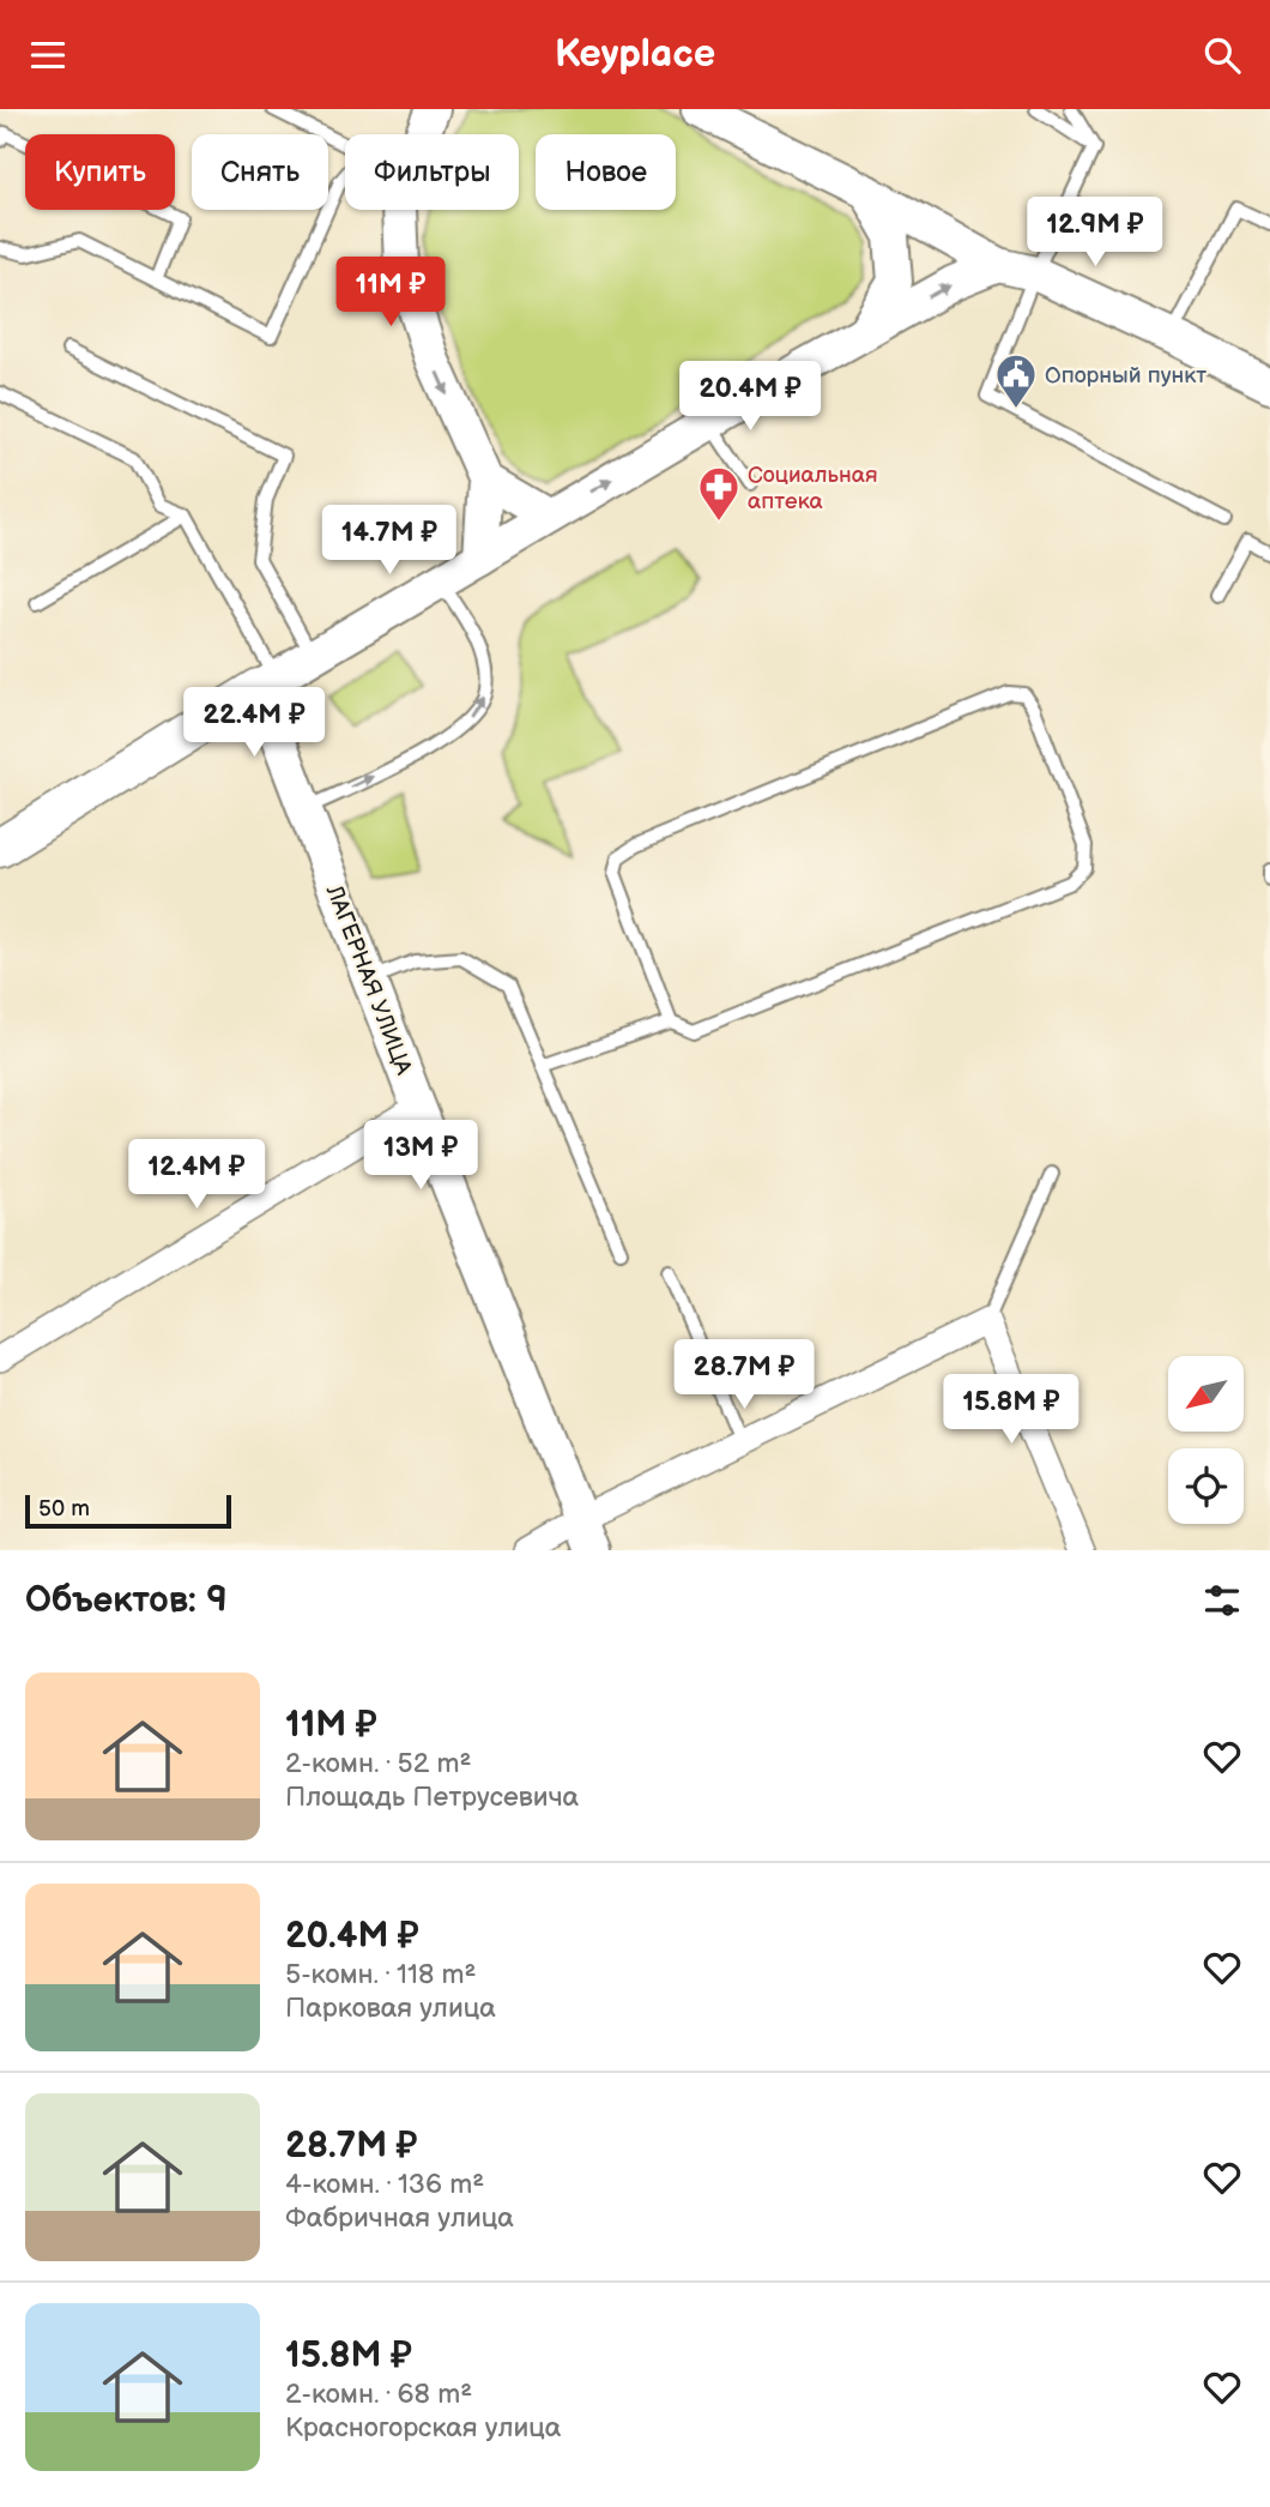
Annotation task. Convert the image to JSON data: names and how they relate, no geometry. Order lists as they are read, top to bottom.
{
  "streets": {
    "street": ["ЛАГЕРНАЯ УЛИЦА"]
  },
  "places": {
    "public building": ["Опорный пункт"],
    "pharmacy": ["Социальная аптека"]
  },
  "scale_bar": "50 m",
  "north": "bottom left",
  "page": {
    "header": "Keyplace",
    "chip": [
      "Купить",
      "Снять",
      "Фильтры",
      "Новое"
    ],
    "price": [
      "12.9M ₽",
      "11M ₽",
      "20.4M ₽",
      "14.7M ₽",
      "22.4M ₽",
      "13M ₽",
      "12.4M ₽",
      "28.7M ₽",
      "15.8M ₽"
    ],
    "scale": "50 m",
    "heading": "Объектов: 9",
    "list": [
      {
        "name": "11M ₽",
        "note": "2-комн. · 52 m² · Площадь Петрусевича"
      },
      {
        "name": "20.4M ₽",
        "note": "5-комн. · 118 m² · Парковая улица"
      },
      {
        "name": "28.7M ₽",
        "note": "4-комн. · 136 m² · Фабричная улица"
      },
      {
        "name": "15.8M ₽",
        "note": "2-комн. · 68 m² · Красногорская улица"
      }
    ]
  }
}
